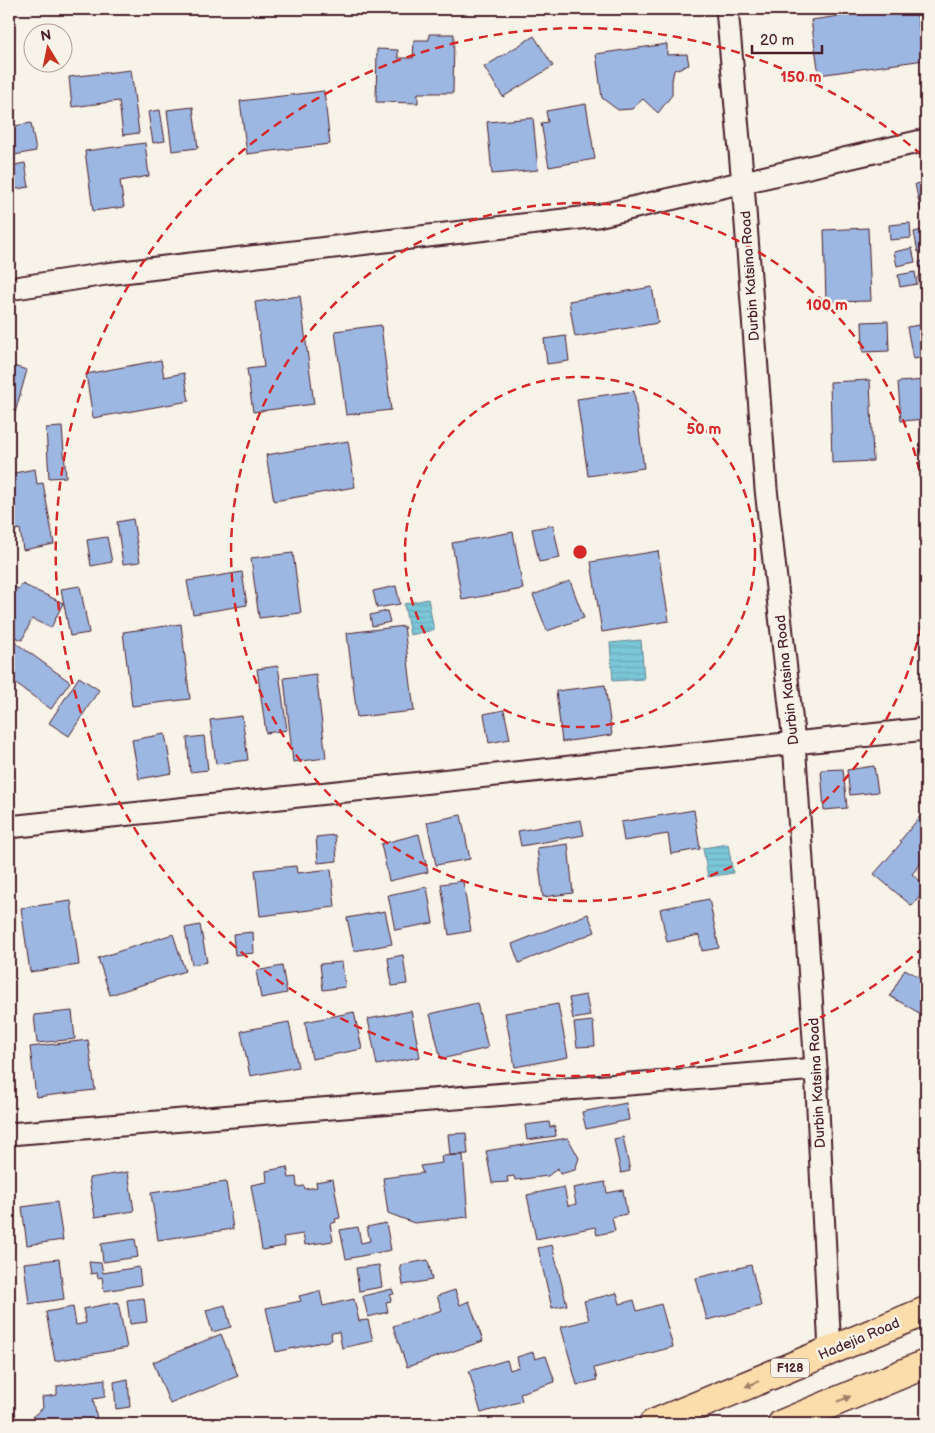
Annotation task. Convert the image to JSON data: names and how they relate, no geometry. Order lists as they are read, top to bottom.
{
  "streets": {
    "main road": ["Hadejia Road", "F128"],
    "street": ["Durbin Katsina Road"]
  },
  "crossings": [
    ["Durbin Katsina Road", "Hadejia Road"]
  ],
  "one_way": ["Hadejia Road"],
  "scale_bar": "20 m",
  "north": "top",
  "rings": ["150 m", "100 m", "50 m"]
}
